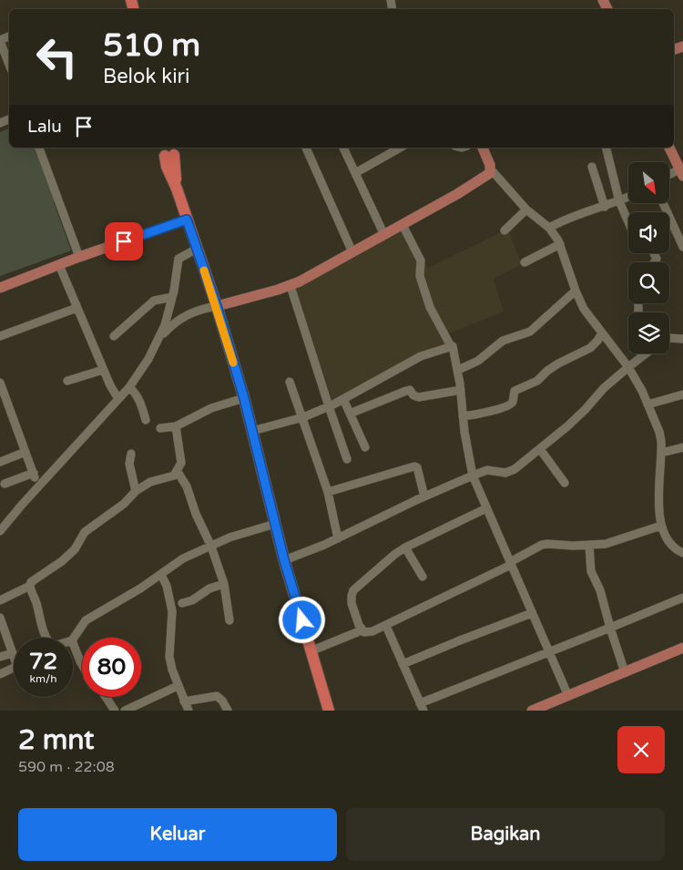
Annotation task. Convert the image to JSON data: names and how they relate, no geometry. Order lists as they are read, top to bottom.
{
  "north": "bottom right",
  "page": {
    "turn": ["510 m", "Belok kiri"],
    "then": "Lalu",
    "speed": "72 km/h",
    "limit": "80",
    "heading": ["2 mnt", "590 m · 22:08"],
    "buttons": ["Keluar", "Bagikan"]
  }
}
